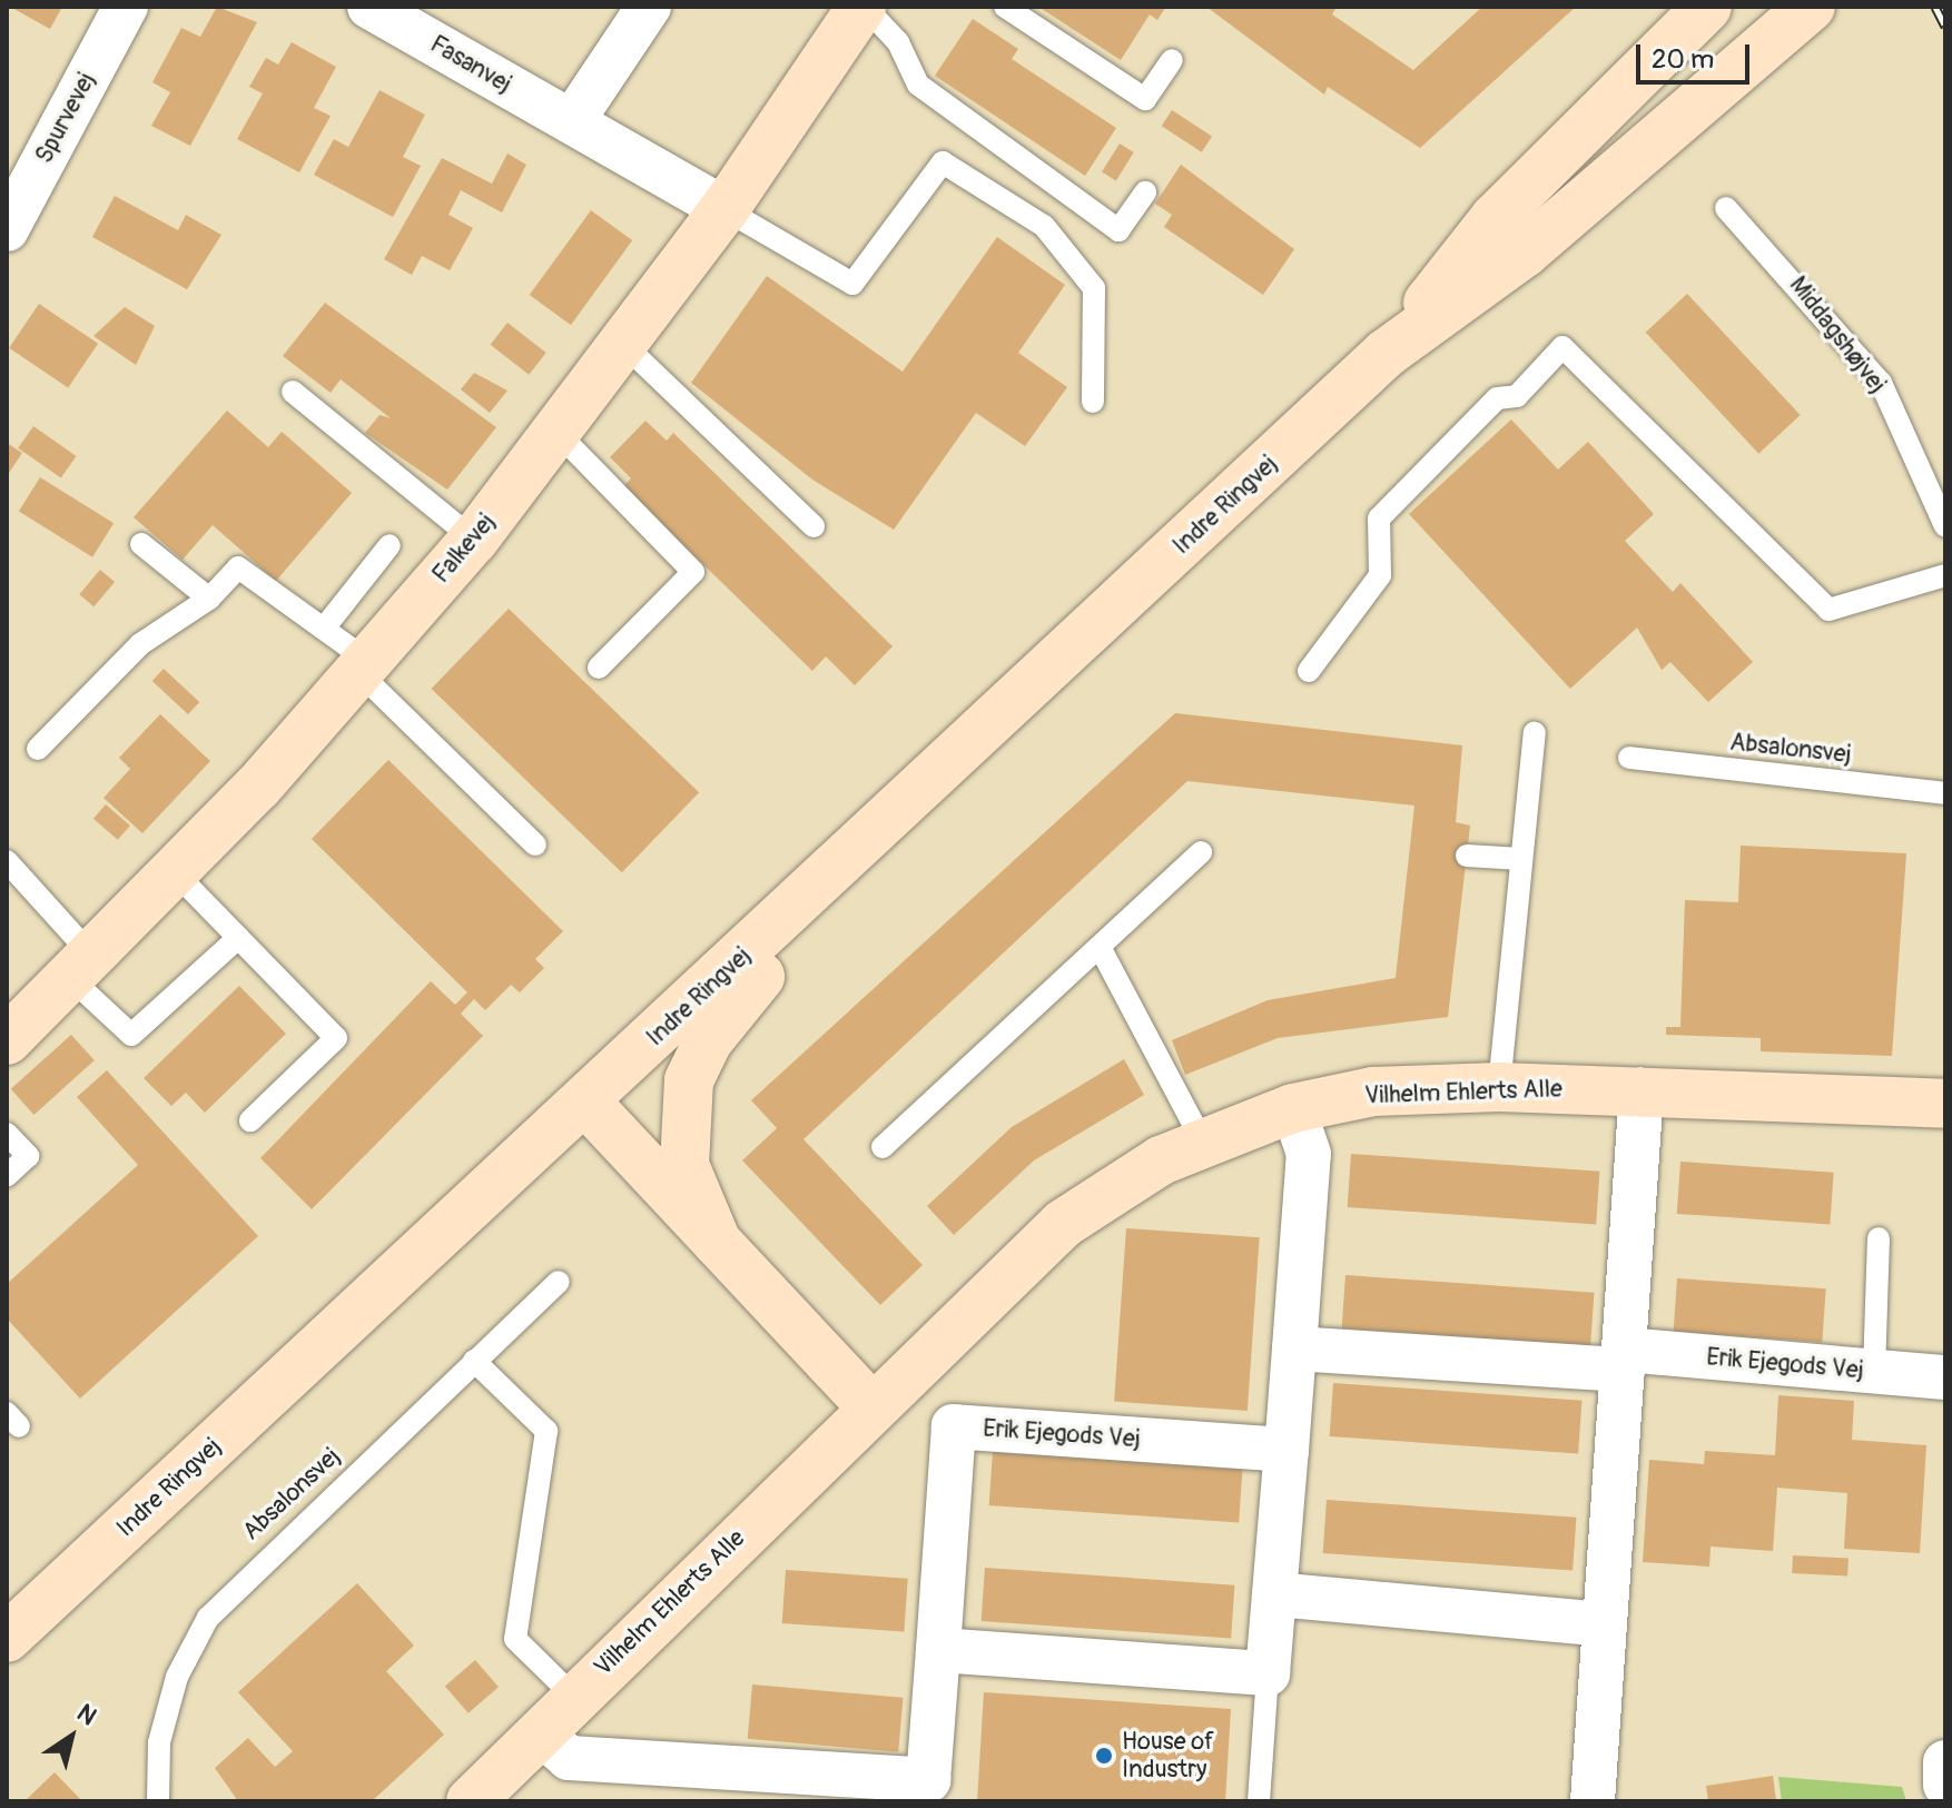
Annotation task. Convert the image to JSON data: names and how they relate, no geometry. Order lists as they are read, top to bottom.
{
  "streets": {
    "street": [
      "Fasanvej",
      "Spurvevej",
      "Indre Ringvej",
      "Falkevej",
      "Vilhelm Ehlerts Alle",
      "Erik Ejegods Vej"
    ],
    "lane": ["Middagshøjvej", "Absalonsvej"]
  },
  "crossings": [
    ["Fasanvej", "Falkevej"],
    ["Vilhelm Ehlerts Alle", "Erik Ejegods Vej"]
  ],
  "places": ["House of Industry"],
  "scale_bar": "20 m",
  "north": "top right"
}
